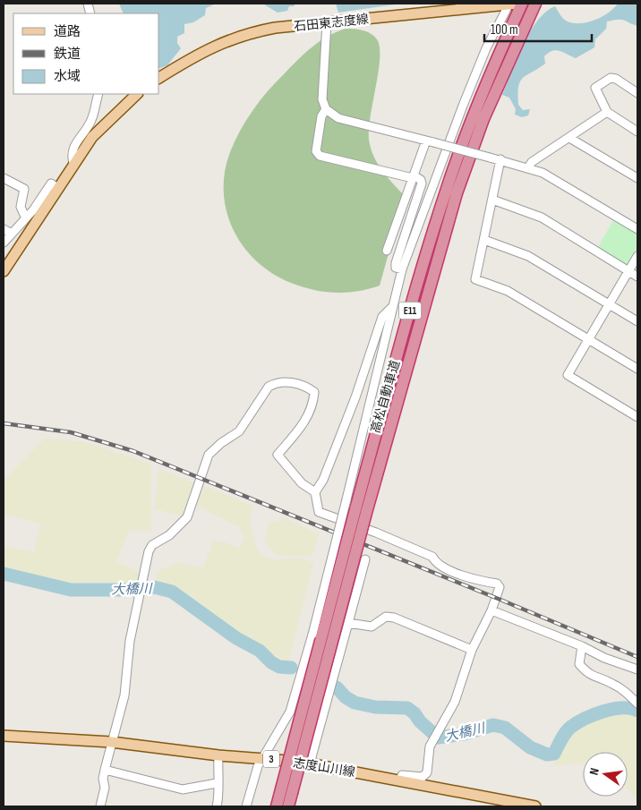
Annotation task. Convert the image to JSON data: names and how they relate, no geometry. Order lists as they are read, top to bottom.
{
  "streets": {
    "highway": ["E11", "高松自動車道"],
    "main road": ["石田東志度線", "3", "志度山川線"]
  },
  "water": ["大橋川"],
  "legend": ["道路", "鉄道", "水域"],
  "scale_bar": "100 m",
  "north": "left"
}
